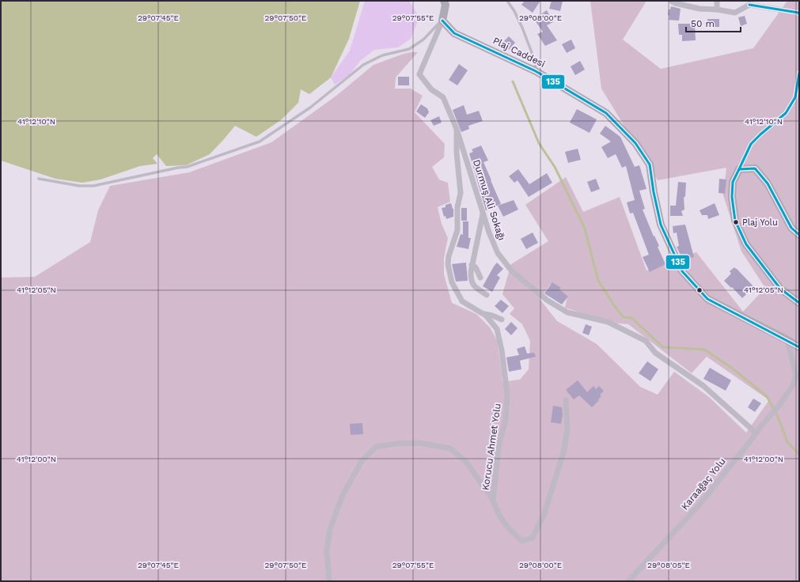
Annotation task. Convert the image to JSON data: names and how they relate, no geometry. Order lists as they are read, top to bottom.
{
  "streets": {
    "street": [
      "Plaj Caddesi",
      "Durmuş Ali Sokağı",
      "Korucu Ahmet Yolu",
      "Karaağaç Yolu"
    ]
  },
  "crossings": [
    ["Plaj Caddesi", "Durmuş Ali Sokağı"],
    ["Plaj Caddesi", "Karaağaç Yolu"],
    ["Durmuş Ali Sokağı", "Korucu Ahmet Yolu"],
    ["Durmuş Ali Sokağı", "Karaağaç Yolu"]
  ],
  "places": ["Plaj Yolu"],
  "lines": ["transit line 135"],
  "scale_bar": "50 m",
  "coordinates": [
    "29°07'45\"E",
    "29°07'50\"E",
    "29°07'55\"E",
    "29°08'00\"E",
    "41°12'10\"N",
    "41°12'05\"N",
    "41°12'00\"N",
    "29°08'05\"E"
  ]
}
